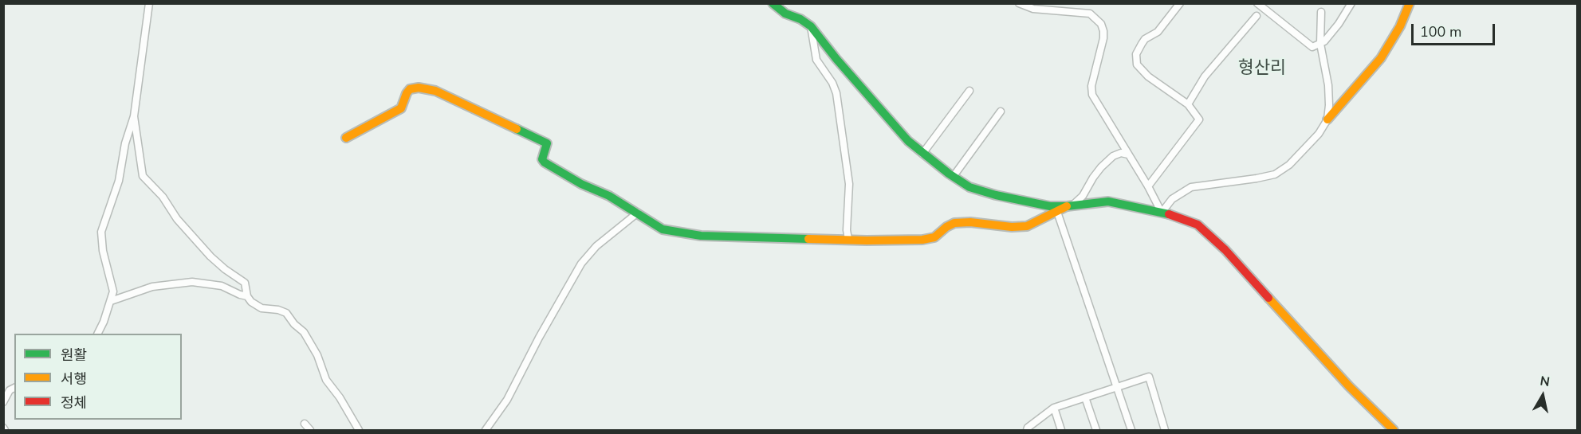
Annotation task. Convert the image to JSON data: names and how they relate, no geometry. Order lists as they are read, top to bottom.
{
  "districts": ["형산리"],
  "legend": ["원활", "서행", "정체"],
  "scale_bar": "100 m",
  "north": "top"
}
